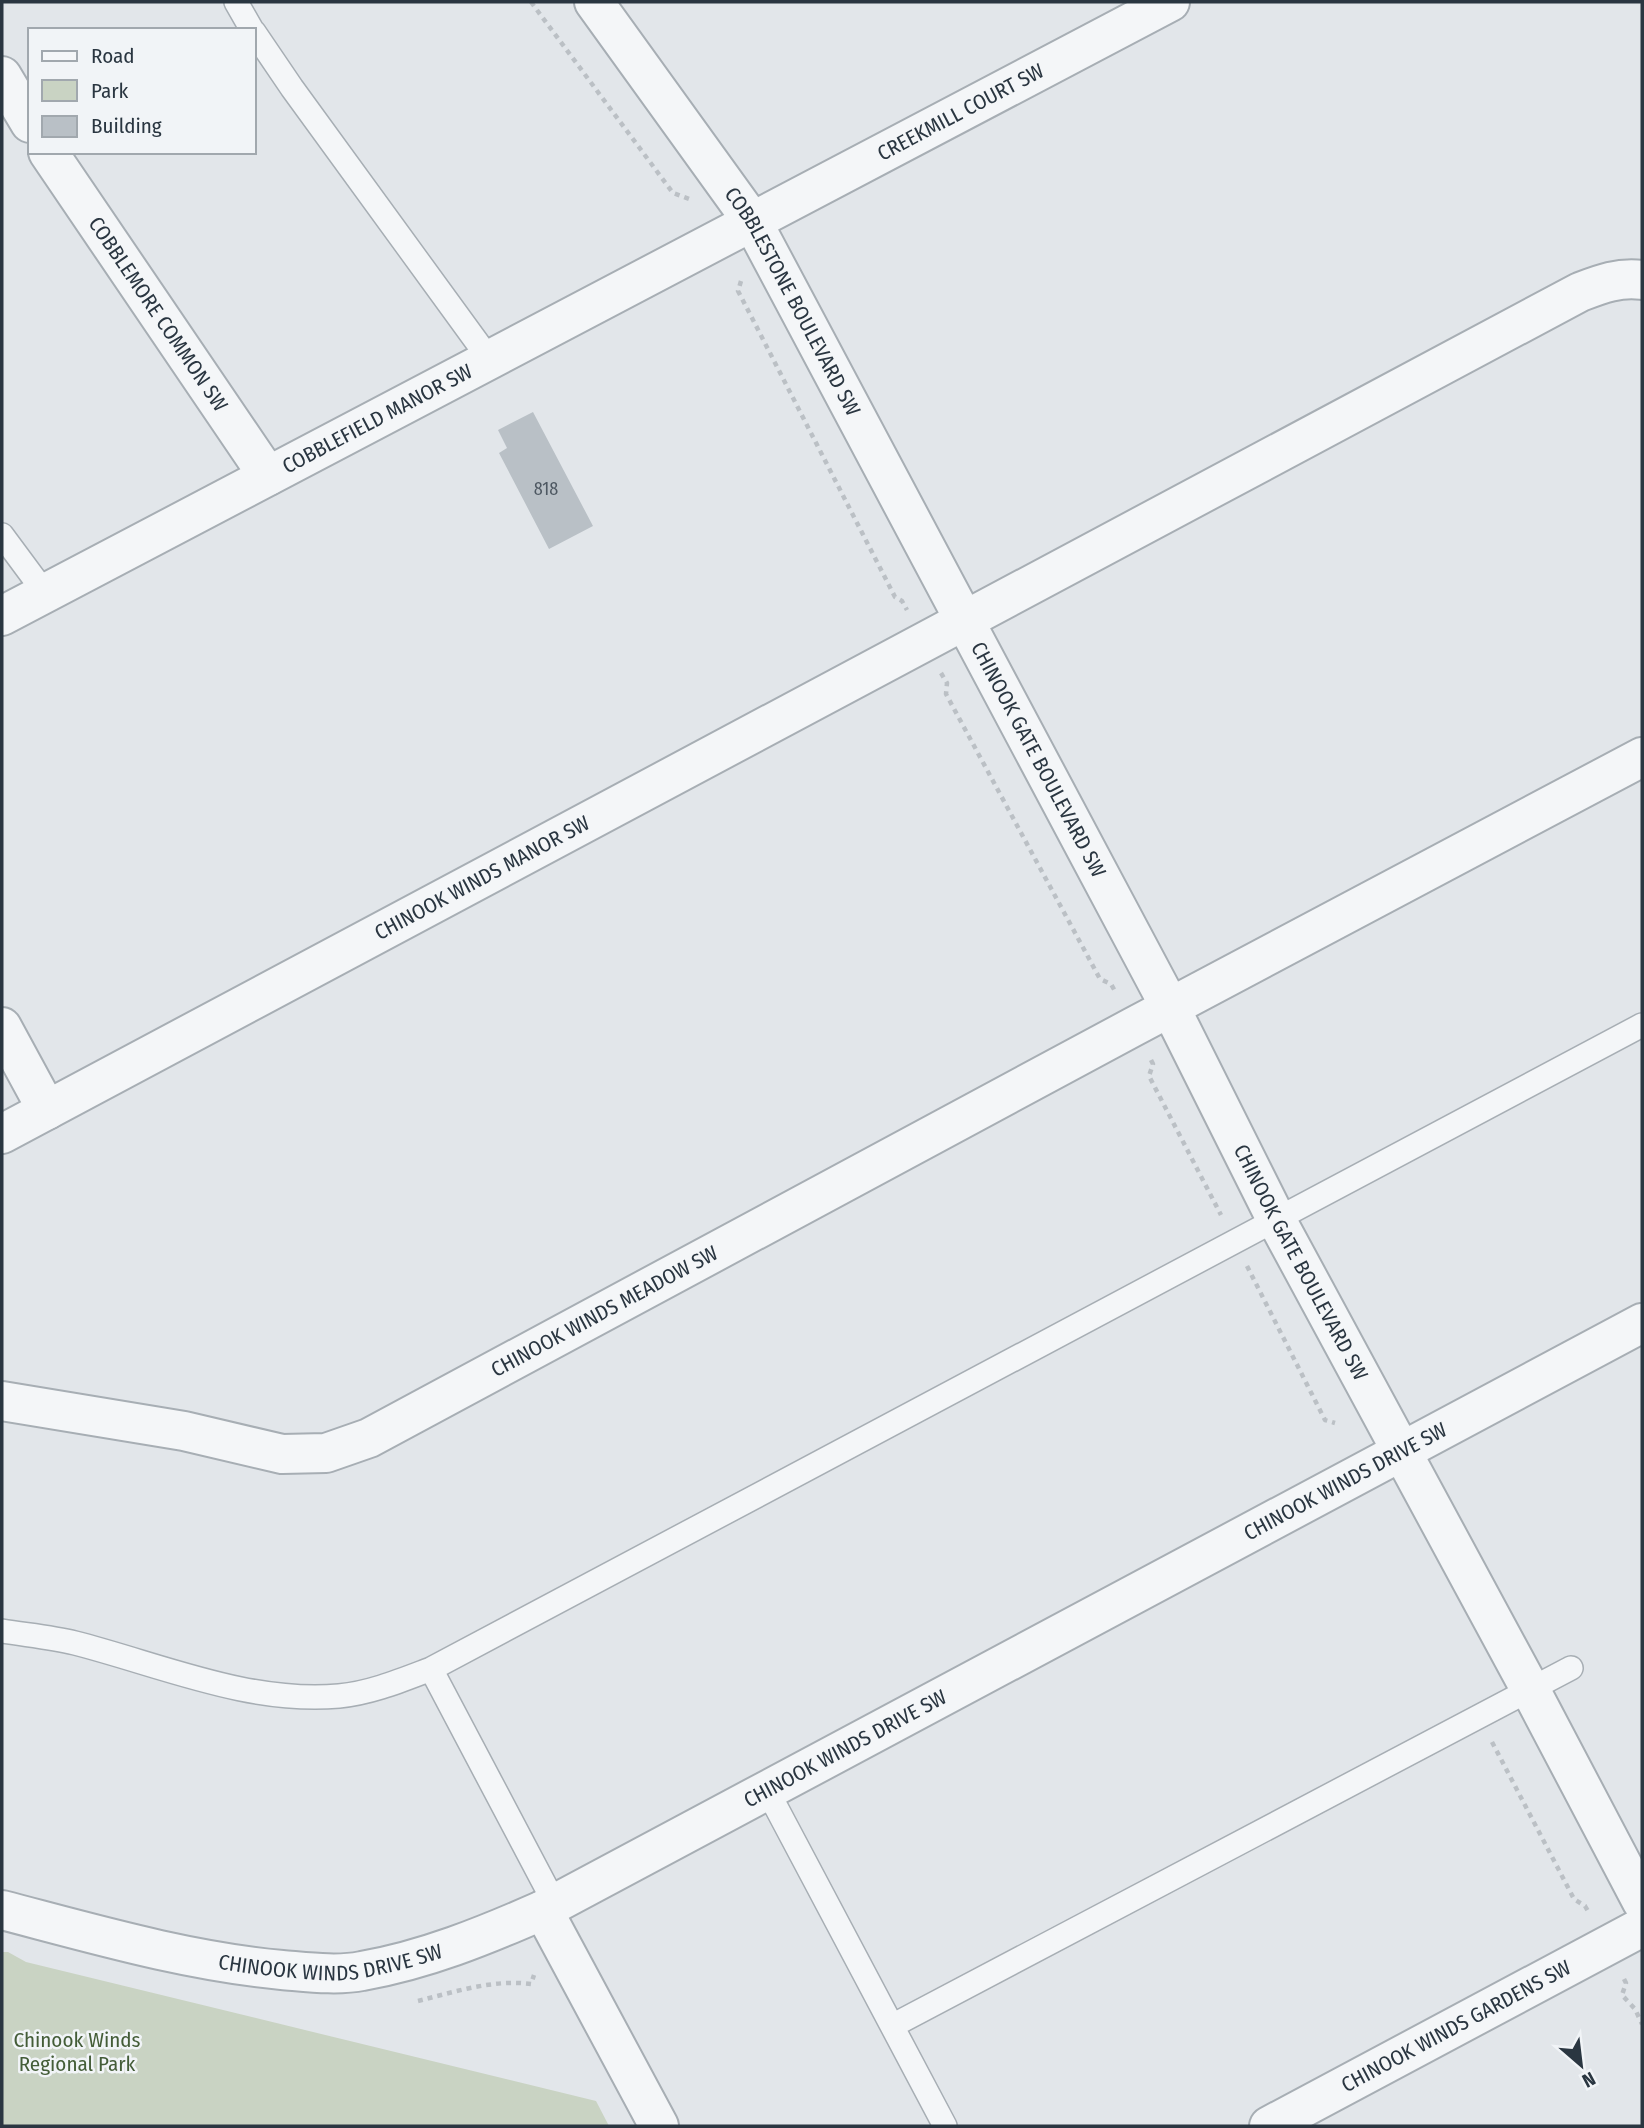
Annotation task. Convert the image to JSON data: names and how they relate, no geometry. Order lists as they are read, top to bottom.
{
  "streets": {
    "street": [
      "CREEKMILL COURT SW",
      "COBBLESTONE BOULEVARD SW",
      "COBBLEMORE COMMON SW",
      "COBBLEFIELD MANOR SW",
      "CHINOOK GATE BOULEVARD SW",
      "CHINOOK WINDS MANOR SW",
      "CHINOOK WINDS MEADOW SW",
      "CHINOOK WINDS DRIVE SW",
      "CHINOOK WINDS GARDENS SW"
    ]
  },
  "crossings": [
    ["CREEKMILL COURT SW", "COBBLESTONE BOULEVARD SW"],
    ["CREEKMILL COURT SW", "COBBLEFIELD MANOR SW"],
    ["COBBLESTONE BOULEVARD SW", "COBBLEFIELD MANOR SW"],
    ["COBBLESTONE BOULEVARD SW", "CHINOOK GATE BOULEVARD SW"],
    ["COBBLESTONE BOULEVARD SW", "CHINOOK WINDS MANOR SW"],
    ["COBBLEMORE COMMON SW", "COBBLEFIELD MANOR SW"],
    ["CHINOOK GATE BOULEVARD SW", "CHINOOK WINDS MANOR SW"],
    ["CHINOOK GATE BOULEVARD SW", "CHINOOK WINDS MEADOW SW"],
    ["CHINOOK GATE BOULEVARD SW", "CHINOOK WINDS DRIVE SW"]
  ],
  "parks": ["Chinook Winds Regional Park"],
  "house_numbers": ["818"],
  "legend": ["Road", "Park", "Building"],
  "north": "bottom right"
}
